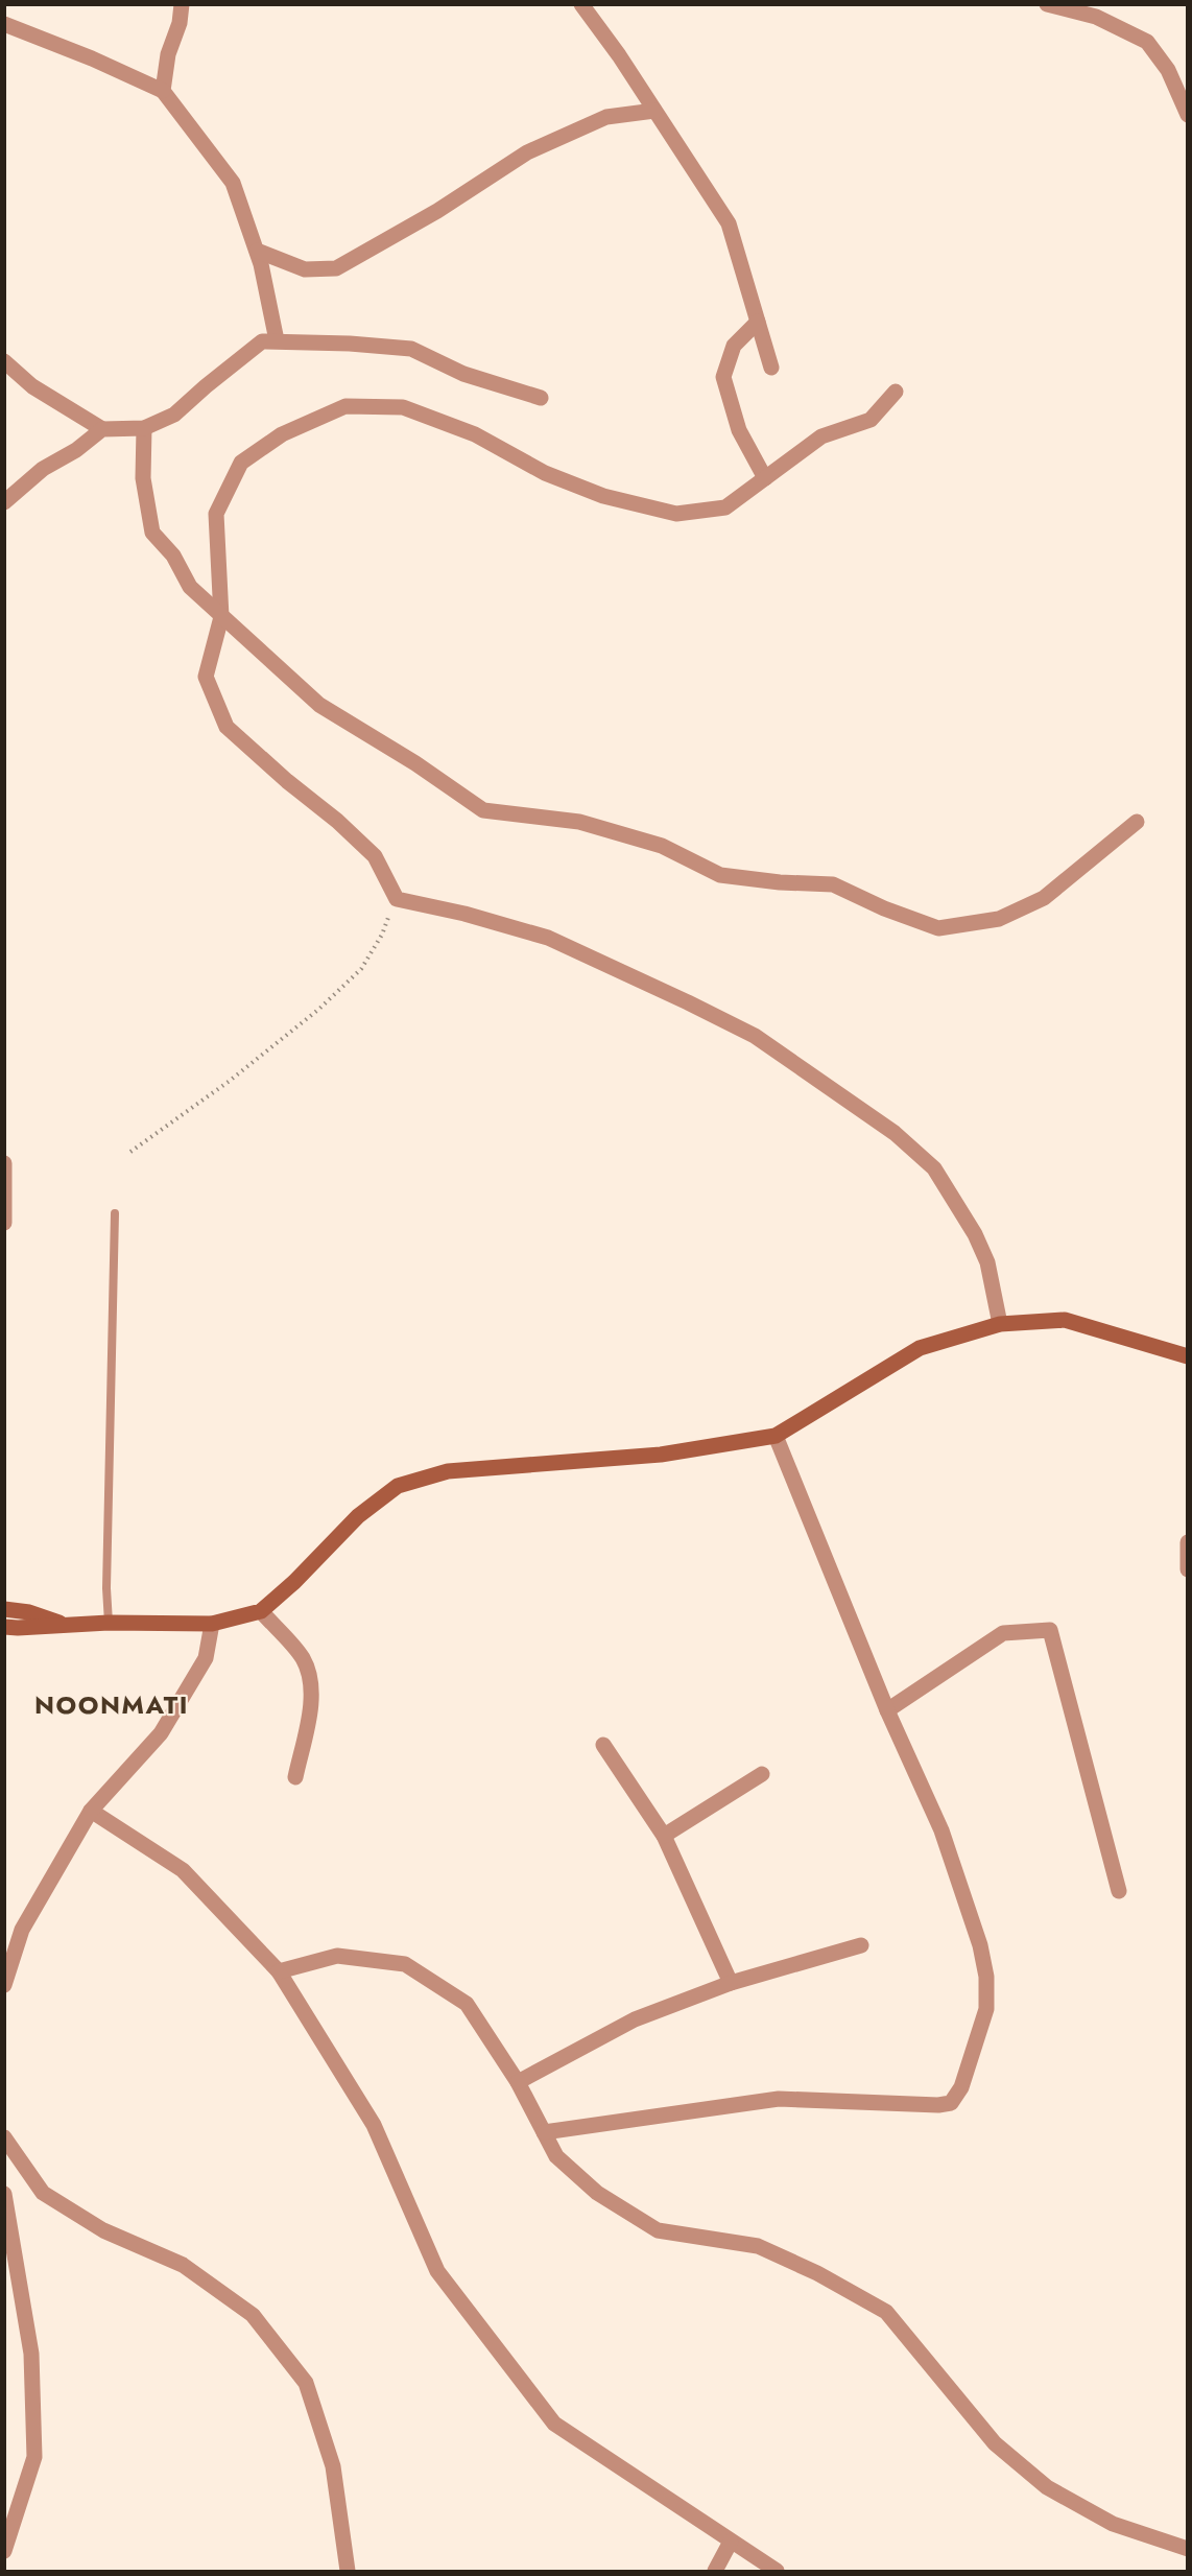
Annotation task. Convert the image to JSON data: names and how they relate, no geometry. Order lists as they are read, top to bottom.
{
  "districts": ["NOONMATI"]
}
